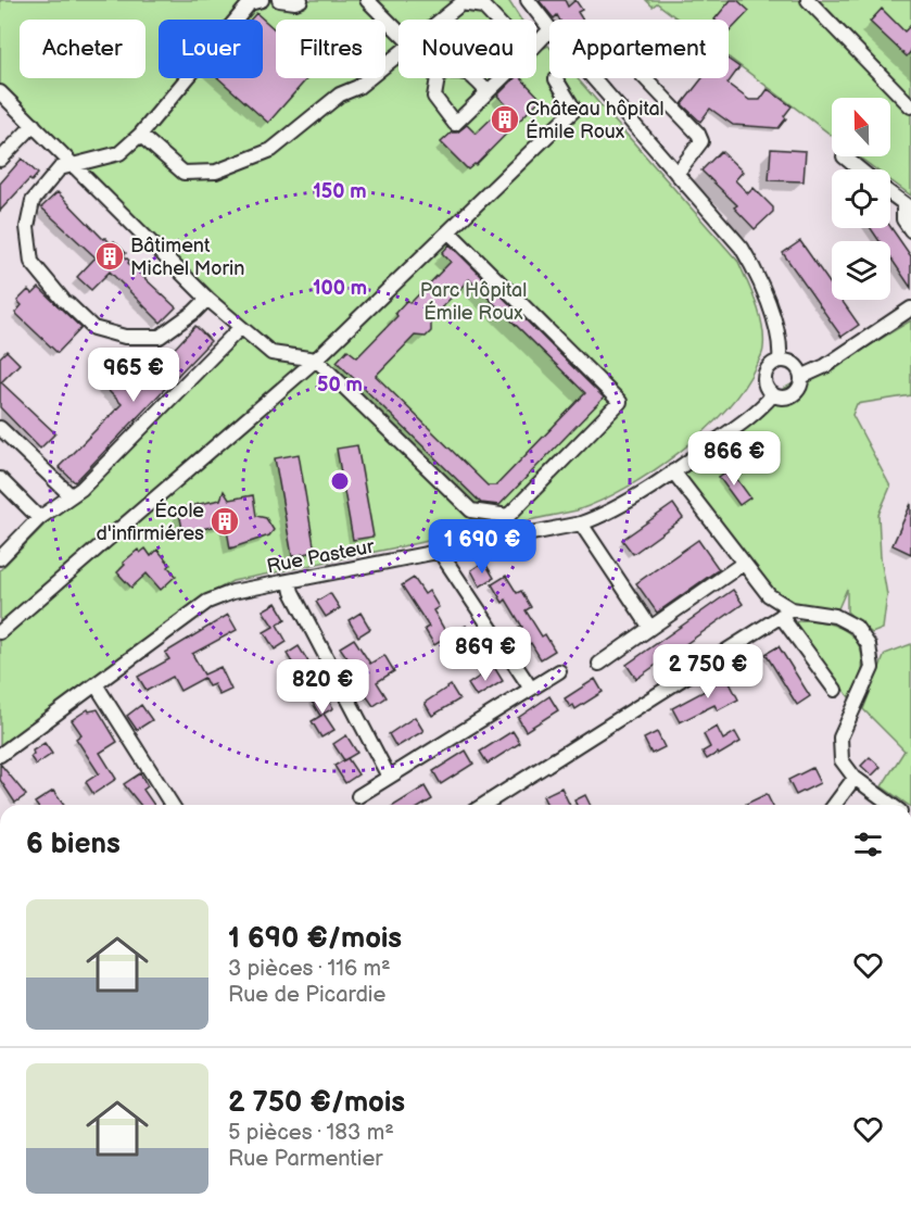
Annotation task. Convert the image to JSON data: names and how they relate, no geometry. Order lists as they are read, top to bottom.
{
  "streets": {
    "street": ["Rue Pasteur"]
  },
  "parks": ["Parc Hôpital Émile Roux"],
  "places": {
    "building": ["Château hôpital Émile Roux", "Bâtiment Michel Morin", "École d'infirmiéres"]
  },
  "north": "top",
  "page": {
    "chip": [
      "Acheter",
      "Louer",
      "Filtres",
      "Nouveau",
      "Appartement"
    ],
    "price": [
      "965 €",
      "866 €",
      "1 690 €",
      "869 €",
      "2 750 €",
      "820 €"
    ],
    "heading": "6 biens",
    "list": [
      {
        "name": "1 690 €/mois",
        "note": "3 pièces · 116 m² · Rue de Picardie"
      },
      {
        "name": "2 750 €/mois",
        "note": "5 pièces · 183 m² · Rue Parmentier"
      }
    ]
  },
  "rings": ["150 m", "100 m", "50 m"]
}
